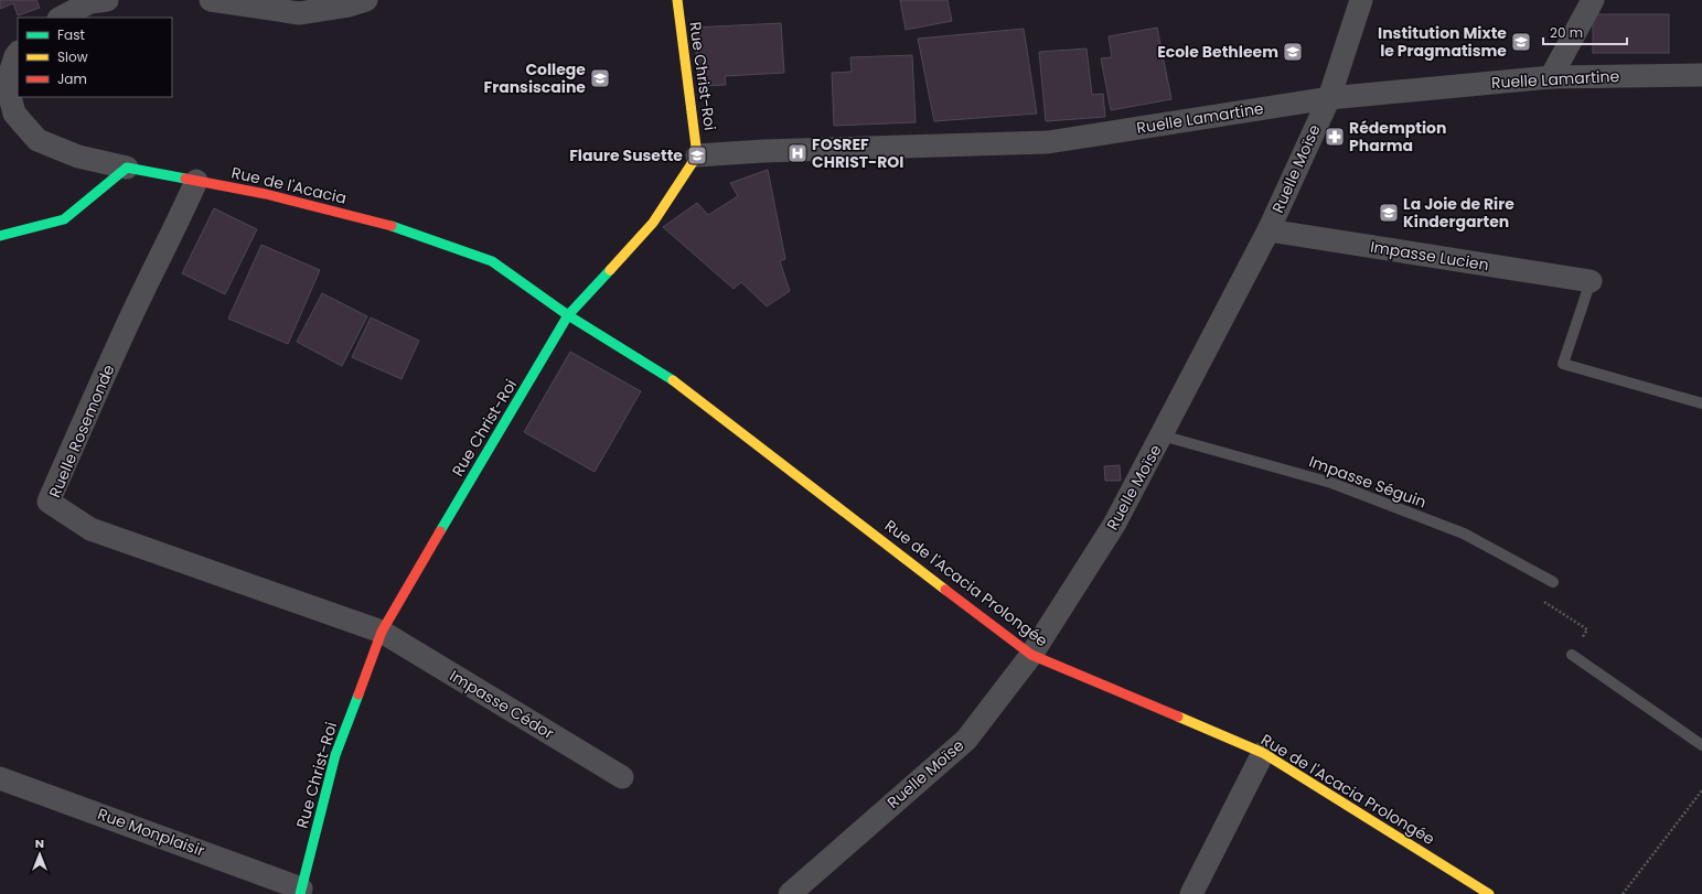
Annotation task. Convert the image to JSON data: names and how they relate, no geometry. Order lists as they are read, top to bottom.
{
  "streets": {
    "street": [
      "Rue Christ-Roi",
      "Ruelle Lamartine",
      "Ruelle Moïse",
      "Rue de l'Acacia",
      "Impasse Lucien",
      "Ruelle Rosemonde",
      "Rue de l'Acacia Prolongée",
      "Impasse Cédor",
      "Rue Monplaisir"
    ],
    "lane": ["Impasse Séguin"]
  },
  "crossings": [
    ["Rue Christ-Roi", "Ruelle Lamartine"],
    ["Rue Christ-Roi", "Rue de l'Acacia"],
    ["Rue Christ-Roi", "Ruelle Rosemonde"],
    ["Rue Christ-Roi", "Rue de l'Acacia Prolongée"],
    ["Rue Christ-Roi", "Impasse Cédor"],
    ["Rue Christ-Roi", "Rue Monplaisir"],
    ["Ruelle Lamartine", "Ruelle Moïse"],
    ["Ruelle Moïse", "Impasse Lucien"],
    ["Ruelle Moïse", "Impasse Séguin"],
    ["Ruelle Moïse", "Rue de l'Acacia Prolongée"],
    ["Rue de l'Acacia", "Ruelle Rosemonde"],
    ["Rue de l'Acacia", "Rue de l'Acacia Prolongée"],
    ["Ruelle Rosemonde", "Impasse Cédor"]
  ],
  "places": {
    "school or university": [
      "Institution Mixte le Pragmatisme",
      "Ecole Bethleem",
      "College Fransiscaine",
      "Flaure Susette",
      "La Joie de Rire Kindergarten"
    ],
    "pharmacy": ["Rédemption Pharma"],
    "hospital": ["FOSREF CHRIST-ROI"]
  },
  "legend": ["Fast", "Slow", "Jam"],
  "scale_bar": "20 m",
  "north": "top"
}
